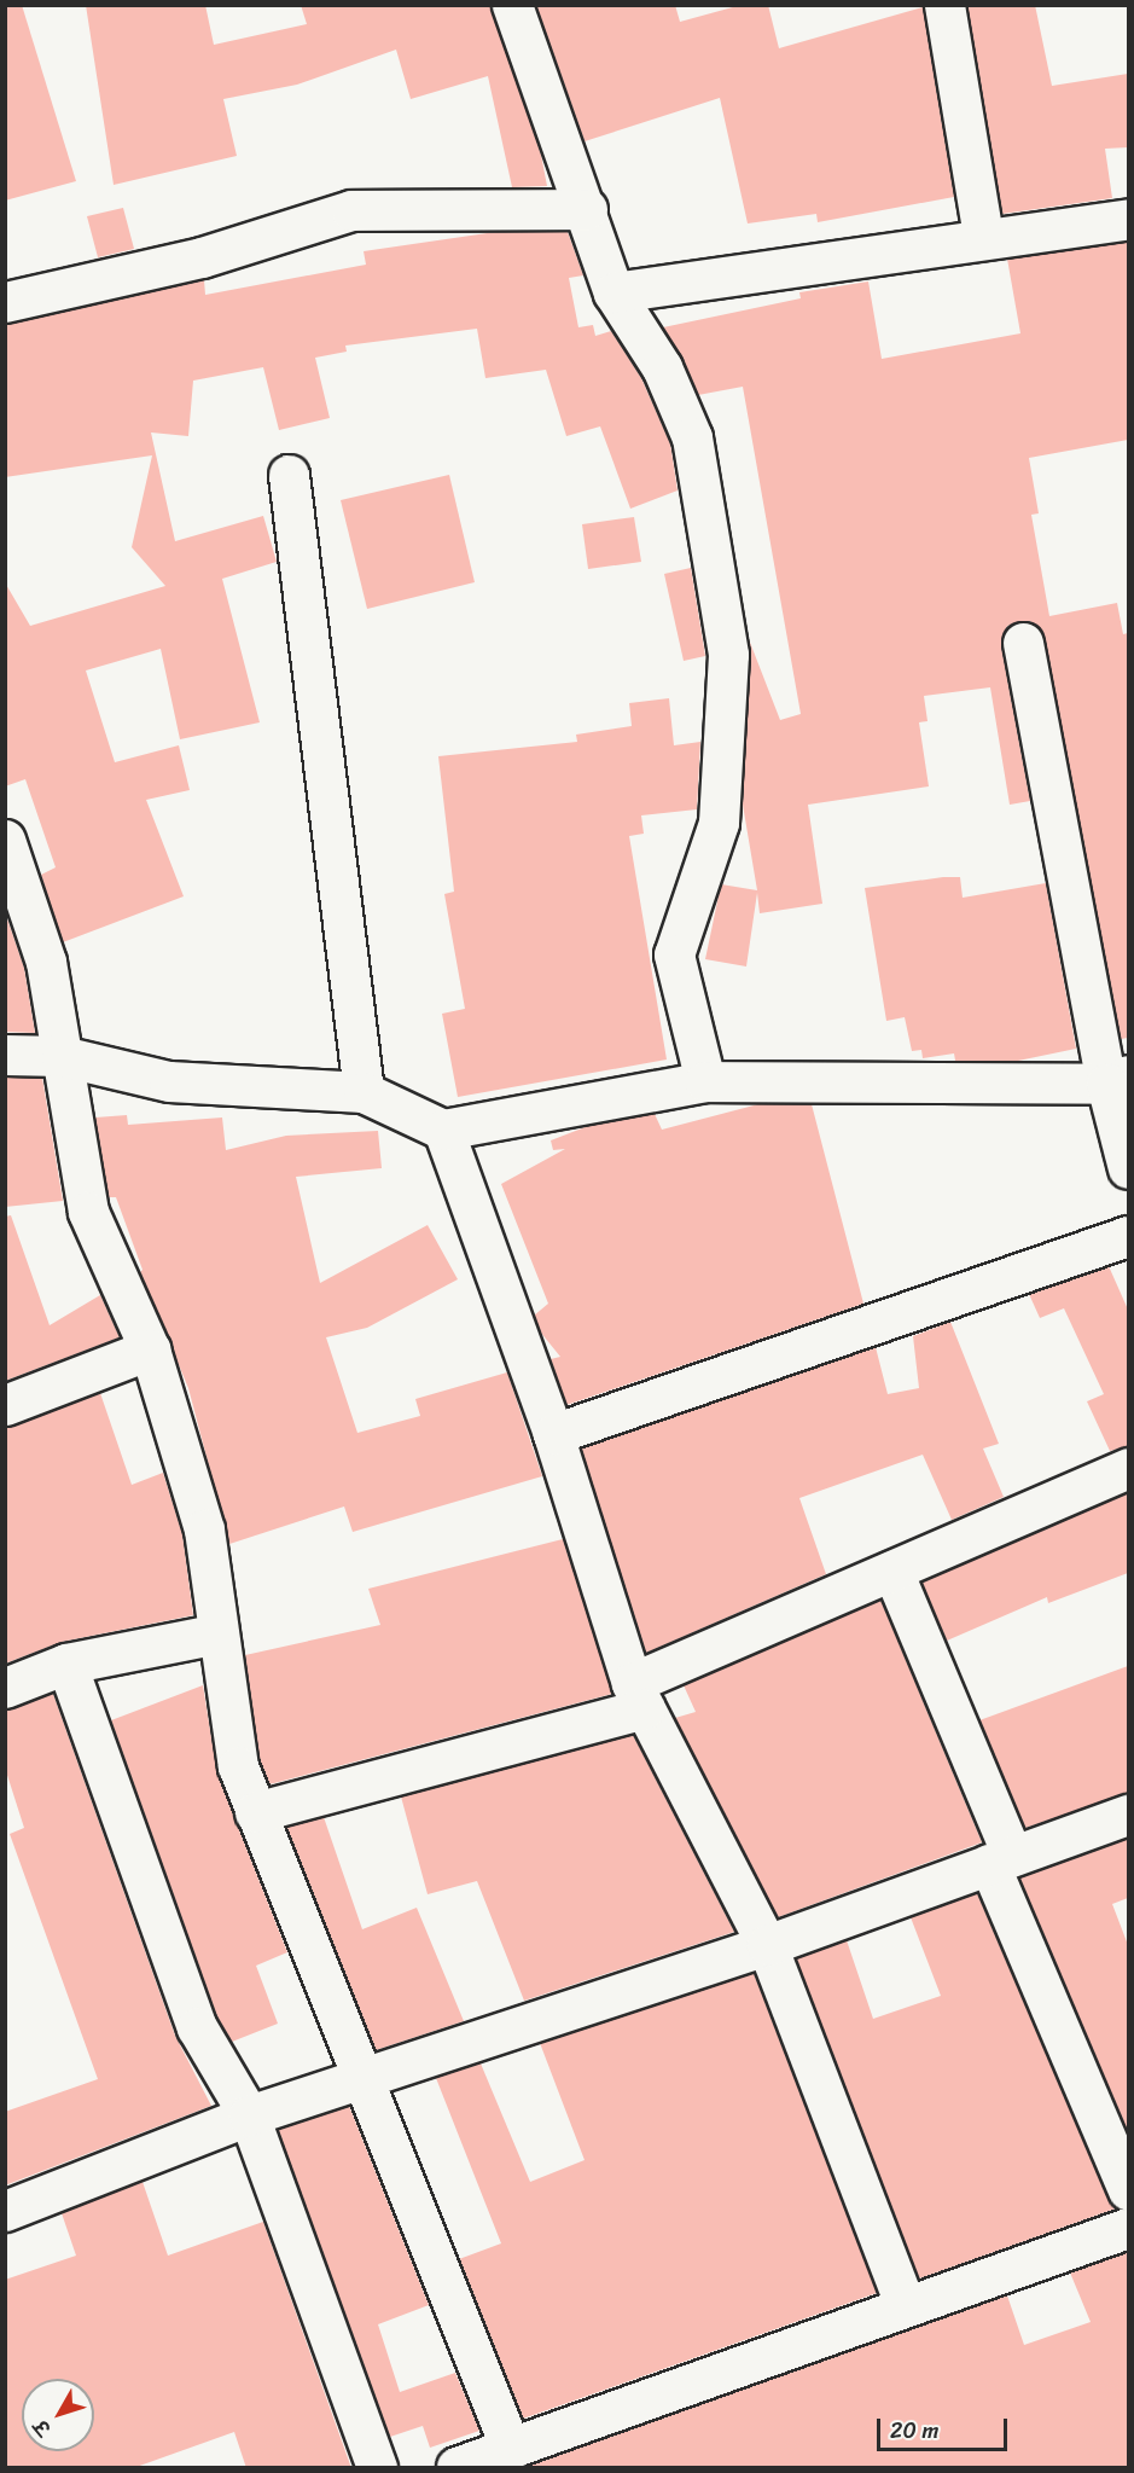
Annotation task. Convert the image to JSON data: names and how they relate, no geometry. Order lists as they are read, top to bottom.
{
  "scale_bar": "20 m",
  "north": "bottom left"
}
